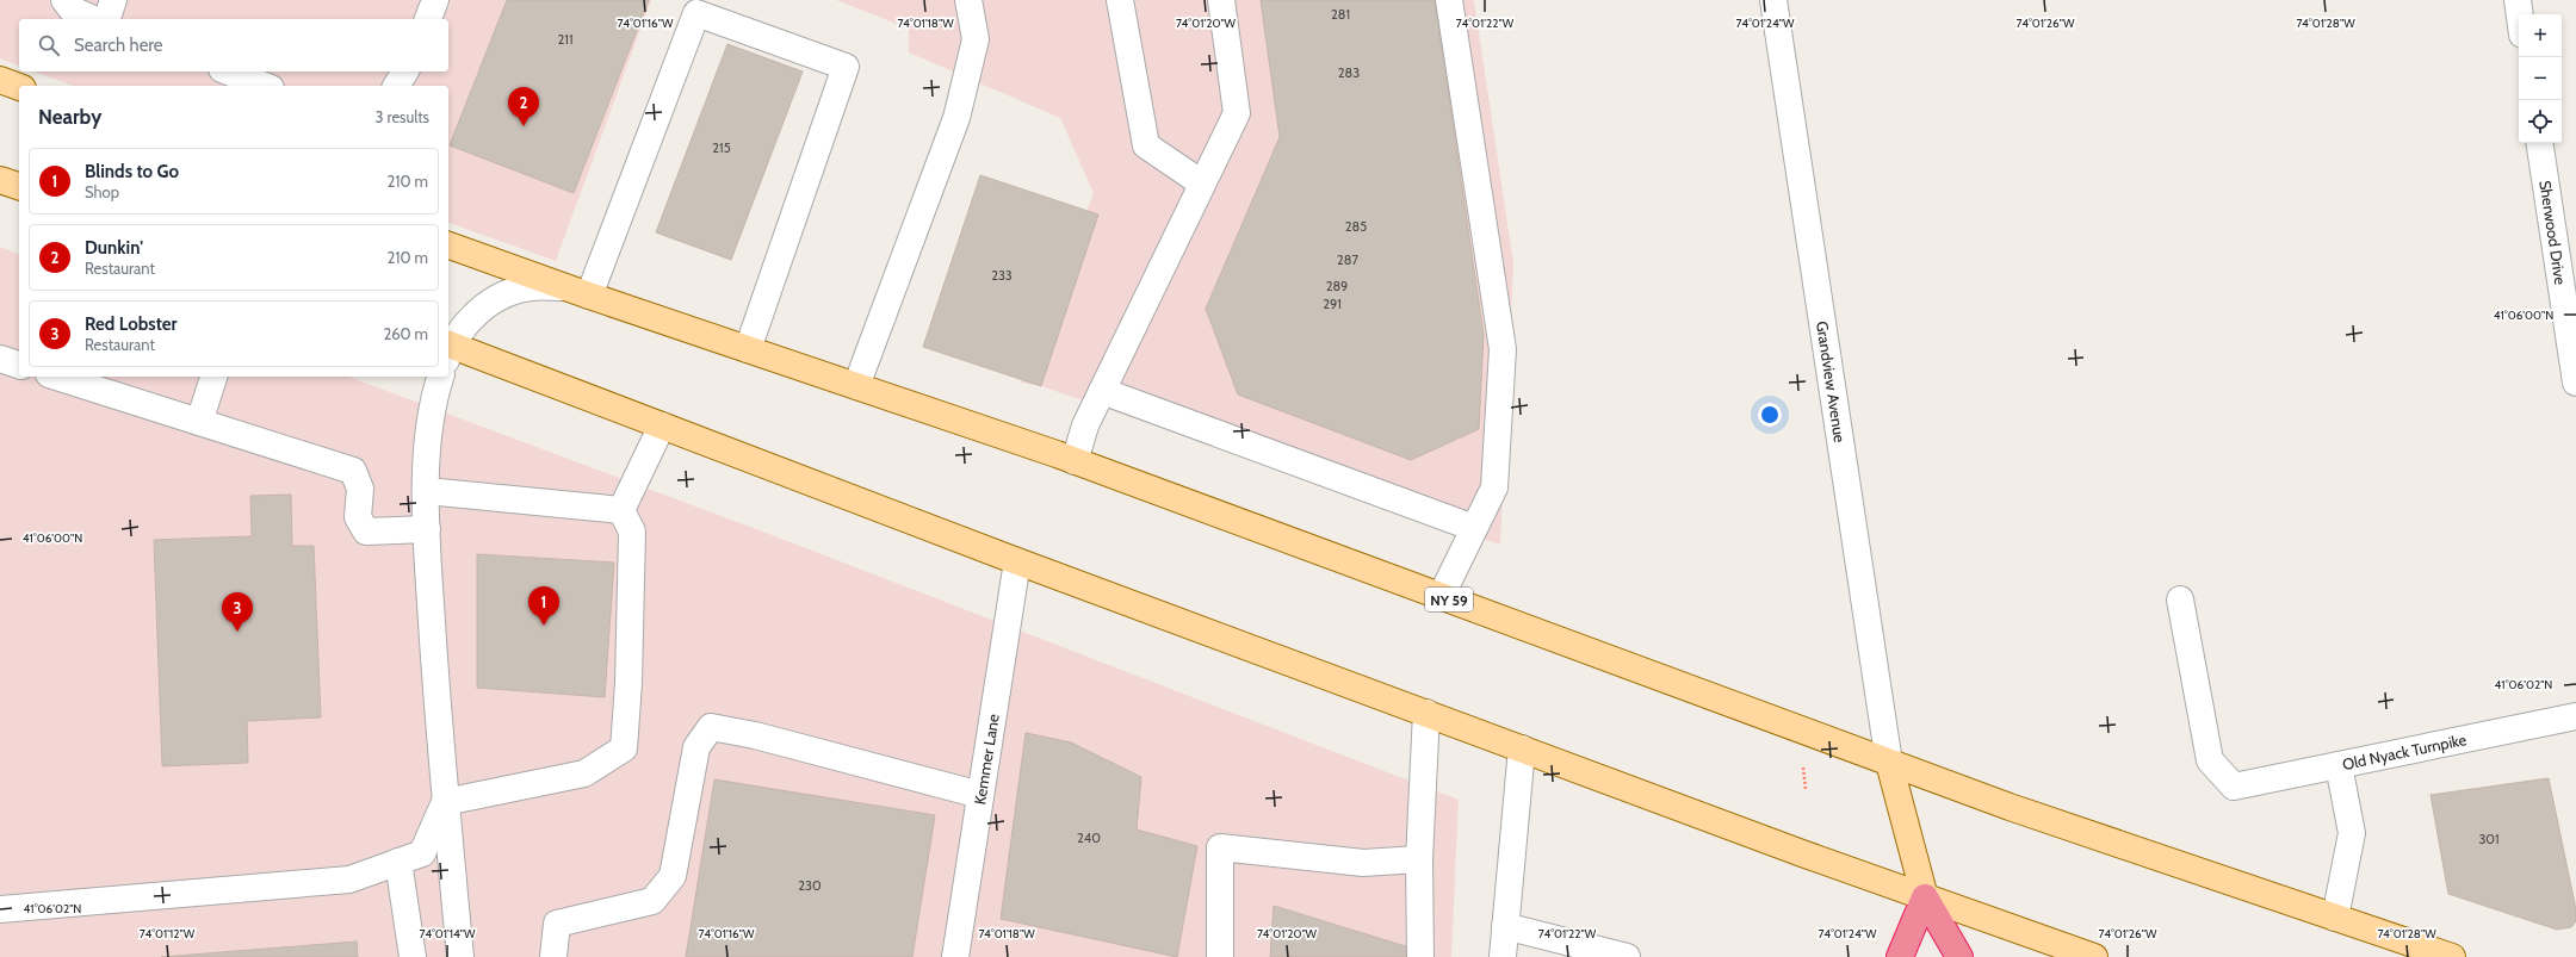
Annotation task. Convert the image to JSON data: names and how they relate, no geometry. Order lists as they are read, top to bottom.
{
  "streets": {
    "main road": ["NY 59"],
    "street": [
      "Sherwood Drive",
      "Grandview Avenue",
      "Old Nyack Turnpike",
      "Kemmer Lane"
    ]
  },
  "crossings": [
    ["Grandview Avenue", "NY 59"]
  ],
  "house_numbers": [
    "281",
    "211",
    "283",
    "215",
    "285",
    "287",
    "233",
    "289",
    "291",
    "240",
    "301",
    "230"
  ],
  "page": {
    "map_buttons": ["+", "−"],
    "search": "Search here",
    "heading": ["Nearby", "3 results"],
    "pins": ["2", "1", "3"],
    "list": [
      {
        "mark": "1",
        "name": "Blinds to Go",
        "note": "Shop",
        "value": "210 m"
      },
      {
        "mark": "2",
        "name": "Dunkin'",
        "note": "Restaurant",
        "value": "210 m"
      },
      {
        "mark": "3",
        "name": "Red Lobster",
        "note": "Restaurant",
        "value": "260 m"
      }
    ]
  },
  "coordinates": [
    "74°01'16\"W",
    "74°01'18\"W",
    "74°01'20\"W",
    "74°01'22\"W",
    "74°01'24\"W",
    "74°01'26\"W",
    "74°01'28\"W",
    "41°06'00\"N",
    "41°06'02\"N",
    "74°01'12\"W",
    "74°01'14\"W"
  ]
}
